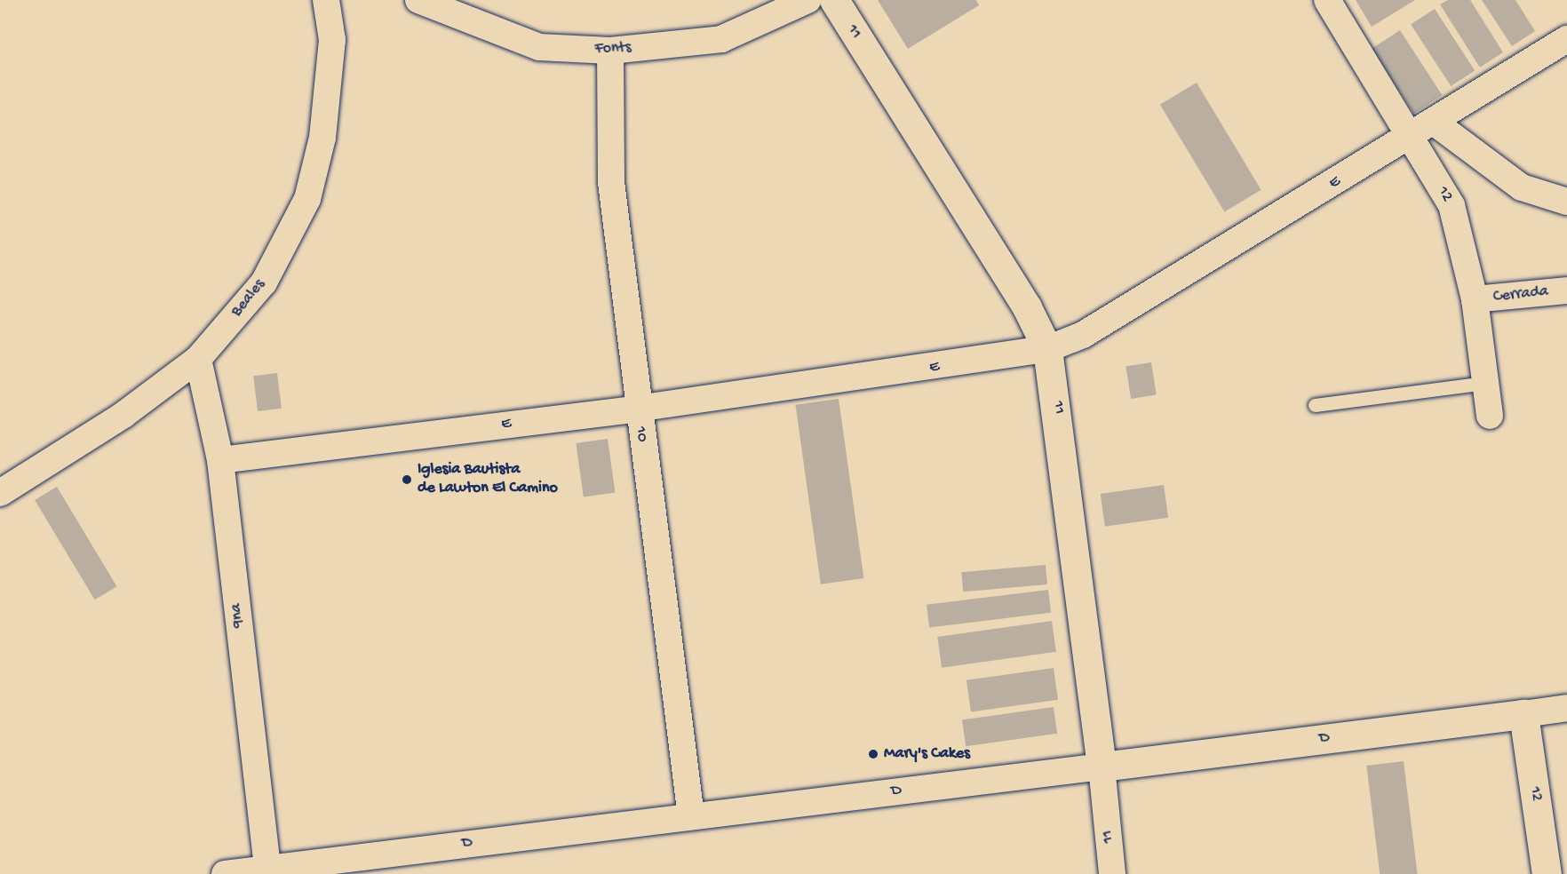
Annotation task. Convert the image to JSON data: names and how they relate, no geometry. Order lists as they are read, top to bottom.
{
  "streets": {
    "street": [
      "11",
      "Fonts",
      "E",
      "12",
      "Cerrada",
      "Beales",
      "10",
      "9na",
      "D"
    ]
  },
  "crossings": [
    ["11", "E"],
    ["11", "D"],
    ["Fonts", "10"],
    ["E", "12"],
    ["E", "10"],
    ["E", "9na"],
    ["12", "Cerrada"],
    ["12", "D"],
    ["Beales", "9na"],
    ["10", "D"],
    ["9na", "D"]
  ],
  "places": ["Iglesia Bautista de Lawton El Camino", "Mary's Cakes"]
}
